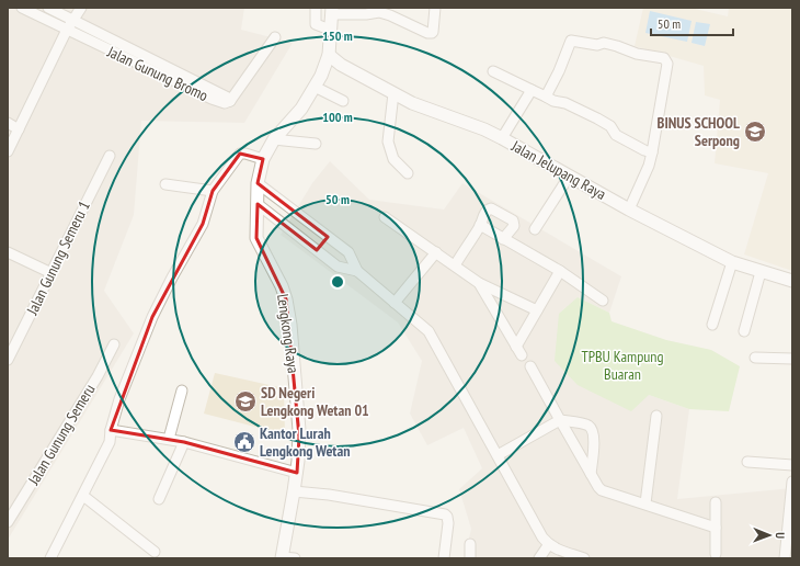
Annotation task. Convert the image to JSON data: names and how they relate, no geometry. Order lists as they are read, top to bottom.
{
  "streets": {
    "street": [
      "Jalan Gunung Bromo",
      "Jalan Jelupang Raya",
      "Jalan Gunung Semeru 1",
      "Lengkong Raya",
      "Jalan Gunung Semeru"
    ]
  },
  "crossings": [
    ["Jalan Jelupang Raya", "Lengkong Raya"]
  ],
  "parks": ["TPBU Kampung Buaran"],
  "places": {
    "school or university": ["BINUS SCHOOL Serpong", "SD Negeri Lengkong Wetan 01"],
    "public building": ["Kantor Lurah Lengkong Wetan"]
  },
  "scale_bar": "50 m",
  "north": "right",
  "rings": ["150 m", "100 m", "50 m"]
}
